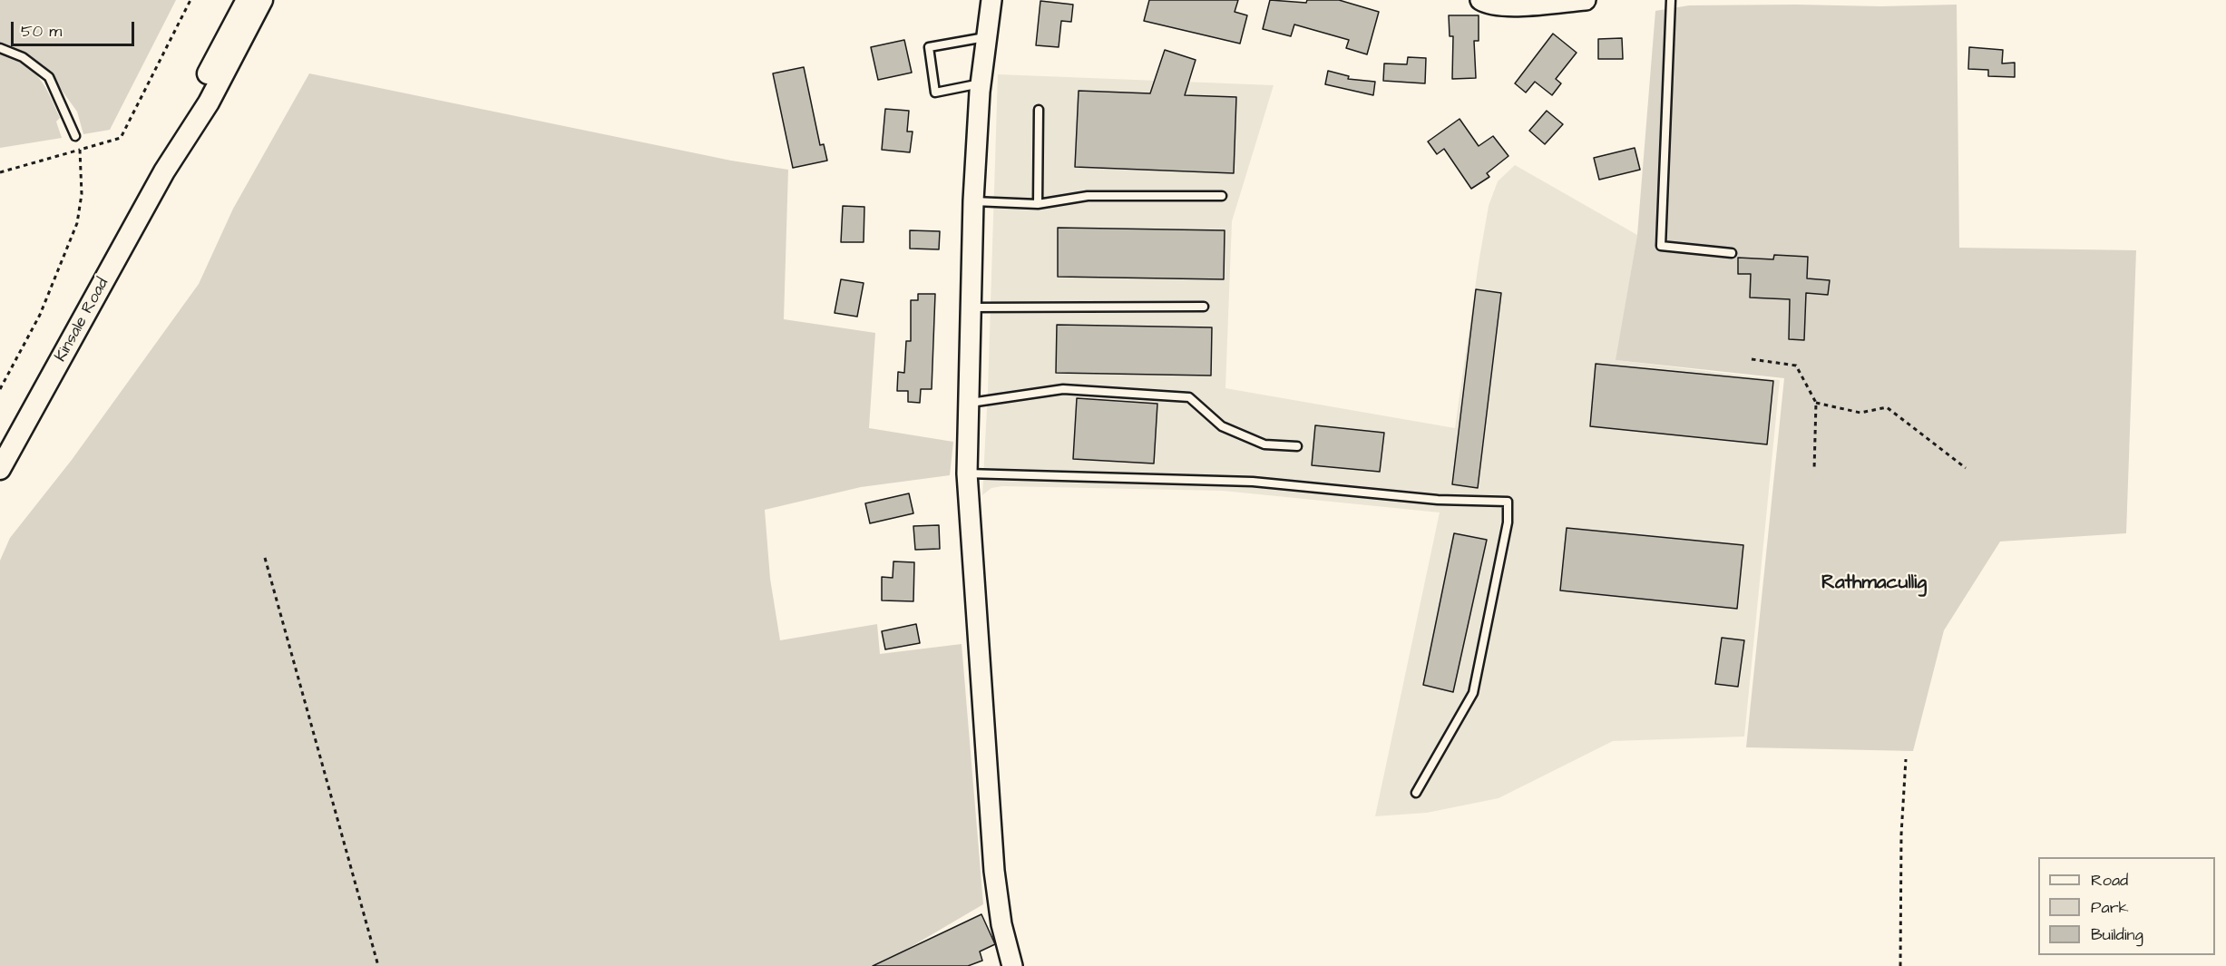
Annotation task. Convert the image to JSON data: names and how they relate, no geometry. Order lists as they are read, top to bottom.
{
  "streets": {
    "main road": ["Kinsale Road"]
  },
  "districts": ["Rathmacullig"],
  "legend": ["Road", "Park", "Building"],
  "scale_bar": "50 m"
}
